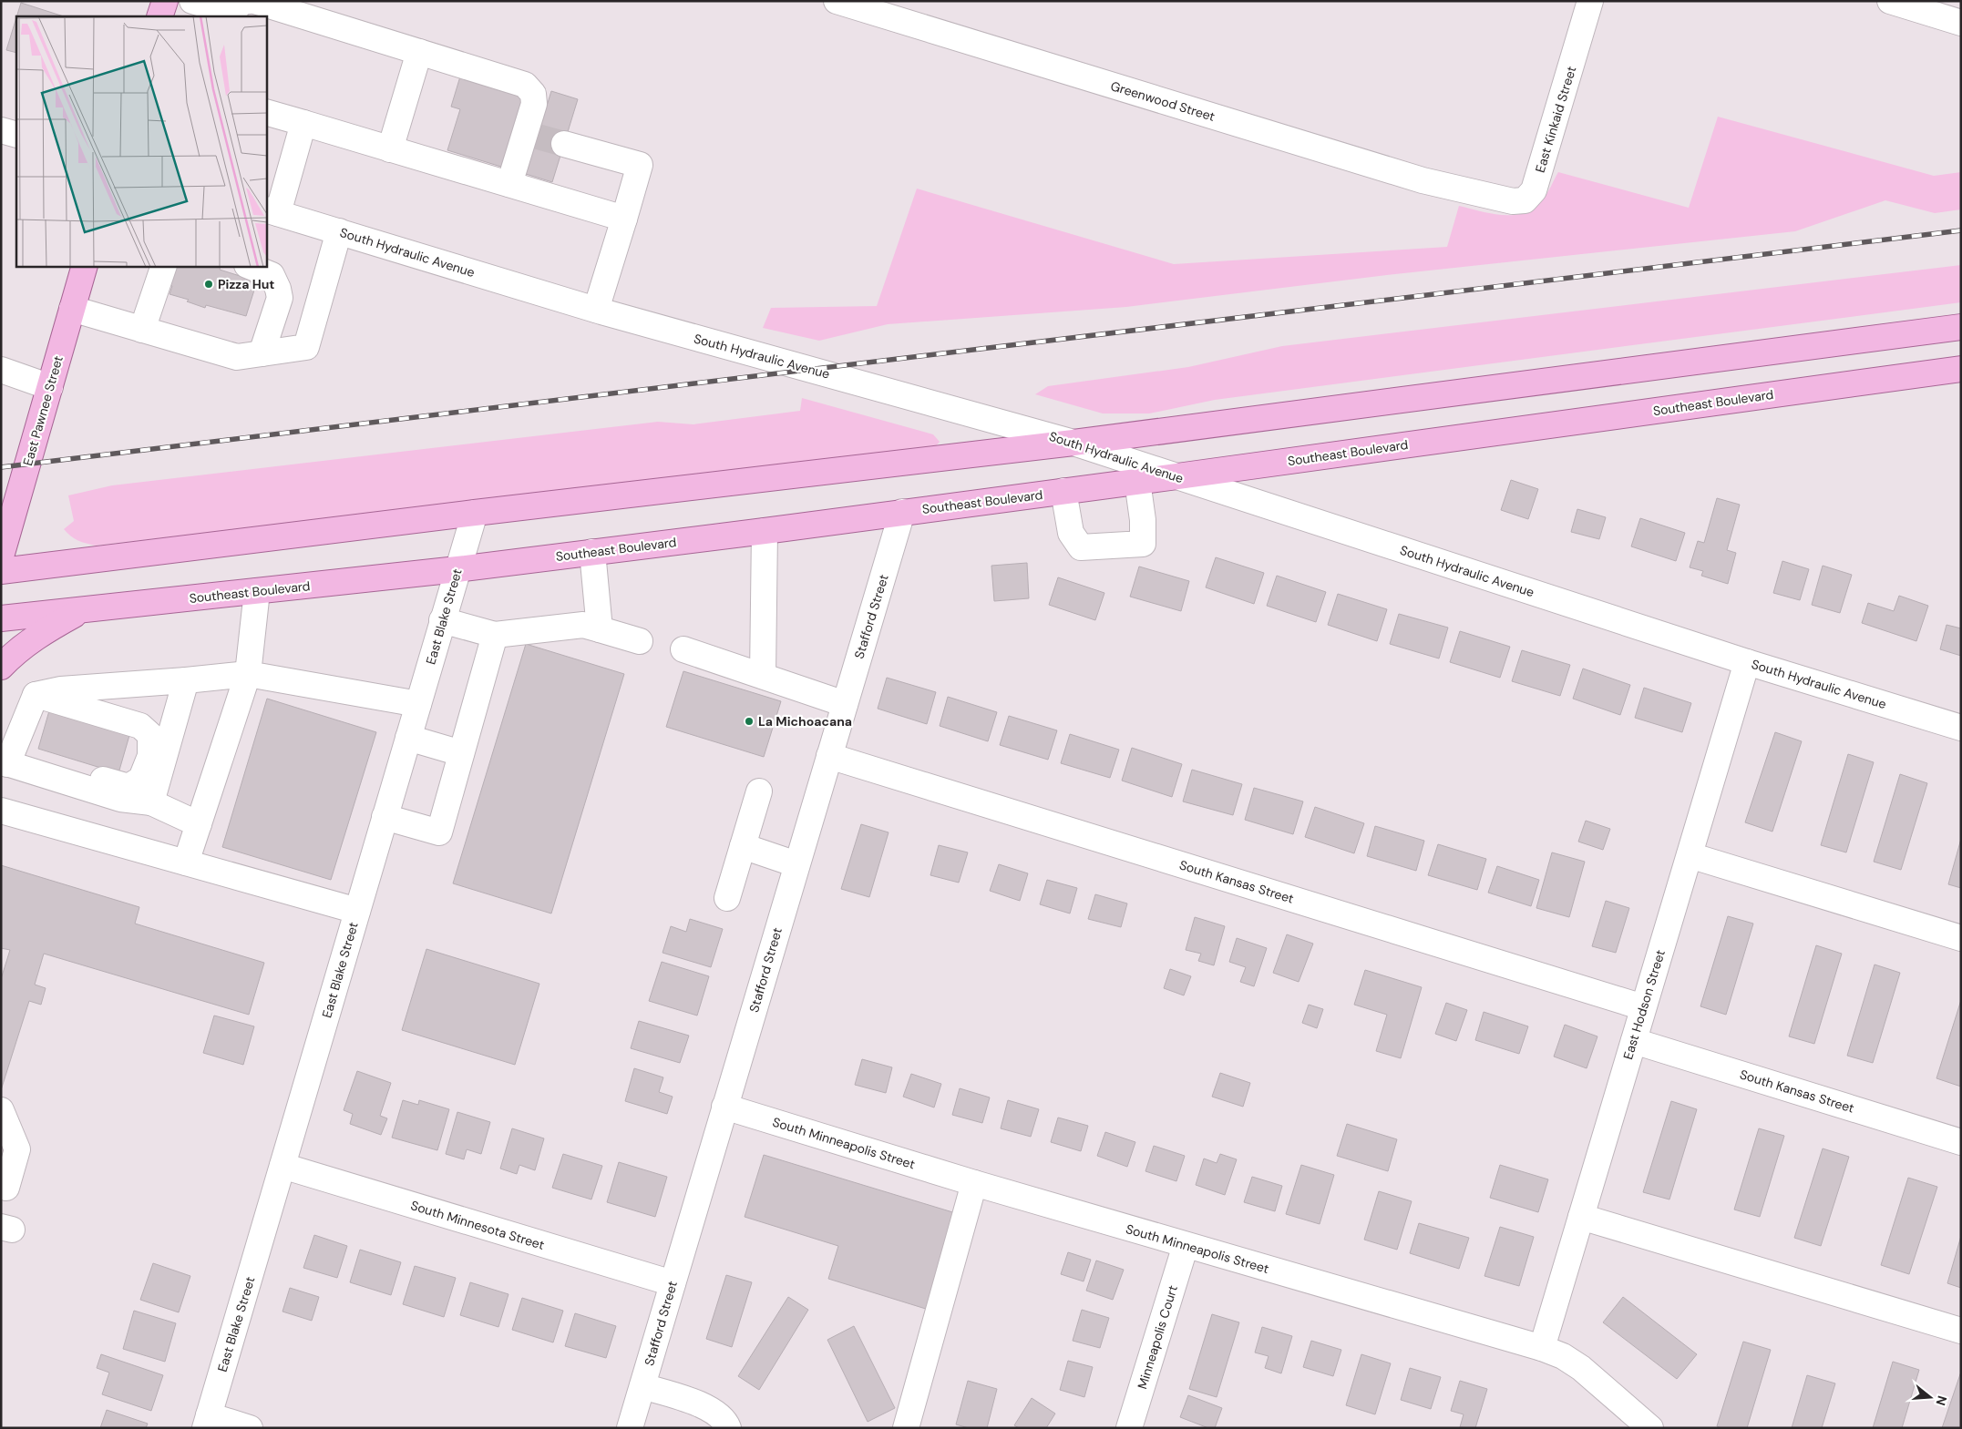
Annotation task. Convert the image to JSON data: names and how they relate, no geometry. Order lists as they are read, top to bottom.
{
  "streets": {
    "main road": ["Southeast Boulevard", "East Pawnee Street"],
    "street": [
      "Greenwood Street",
      "East Kinkaid Street",
      "South Hydraulic Avenue",
      "East Blake Street",
      "Stafford Street",
      "South Kansas Street",
      "East Hodson Street",
      "South Minneapolis Street",
      "South Minnesota Street",
      "Minneapolis Court"
    ]
  },
  "crossings": [
    ["Greenwood Street", "East Kinkaid Street"],
    ["South Hydraulic Avenue", "Southeast Boulevard"],
    ["South Hydraulic Avenue", "East Hodson Street"],
    ["Southeast Boulevard", "East Blake Street"],
    ["Southeast Boulevard", "Stafford Street"],
    ["East Blake Street", "South Minnesota Street"],
    ["Stafford Street", "South Kansas Street"],
    ["Stafford Street", "South Minneapolis Street"],
    ["Stafford Street", "South Minnesota Street"],
    ["South Kansas Street", "East Hodson Street"],
    ["East Hodson Street", "South Minneapolis Street"],
    ["South Minneapolis Street", "Minneapolis Court"]
  ],
  "places": ["Pizza Hut", "La Michoacana"],
  "north": "right"
}
